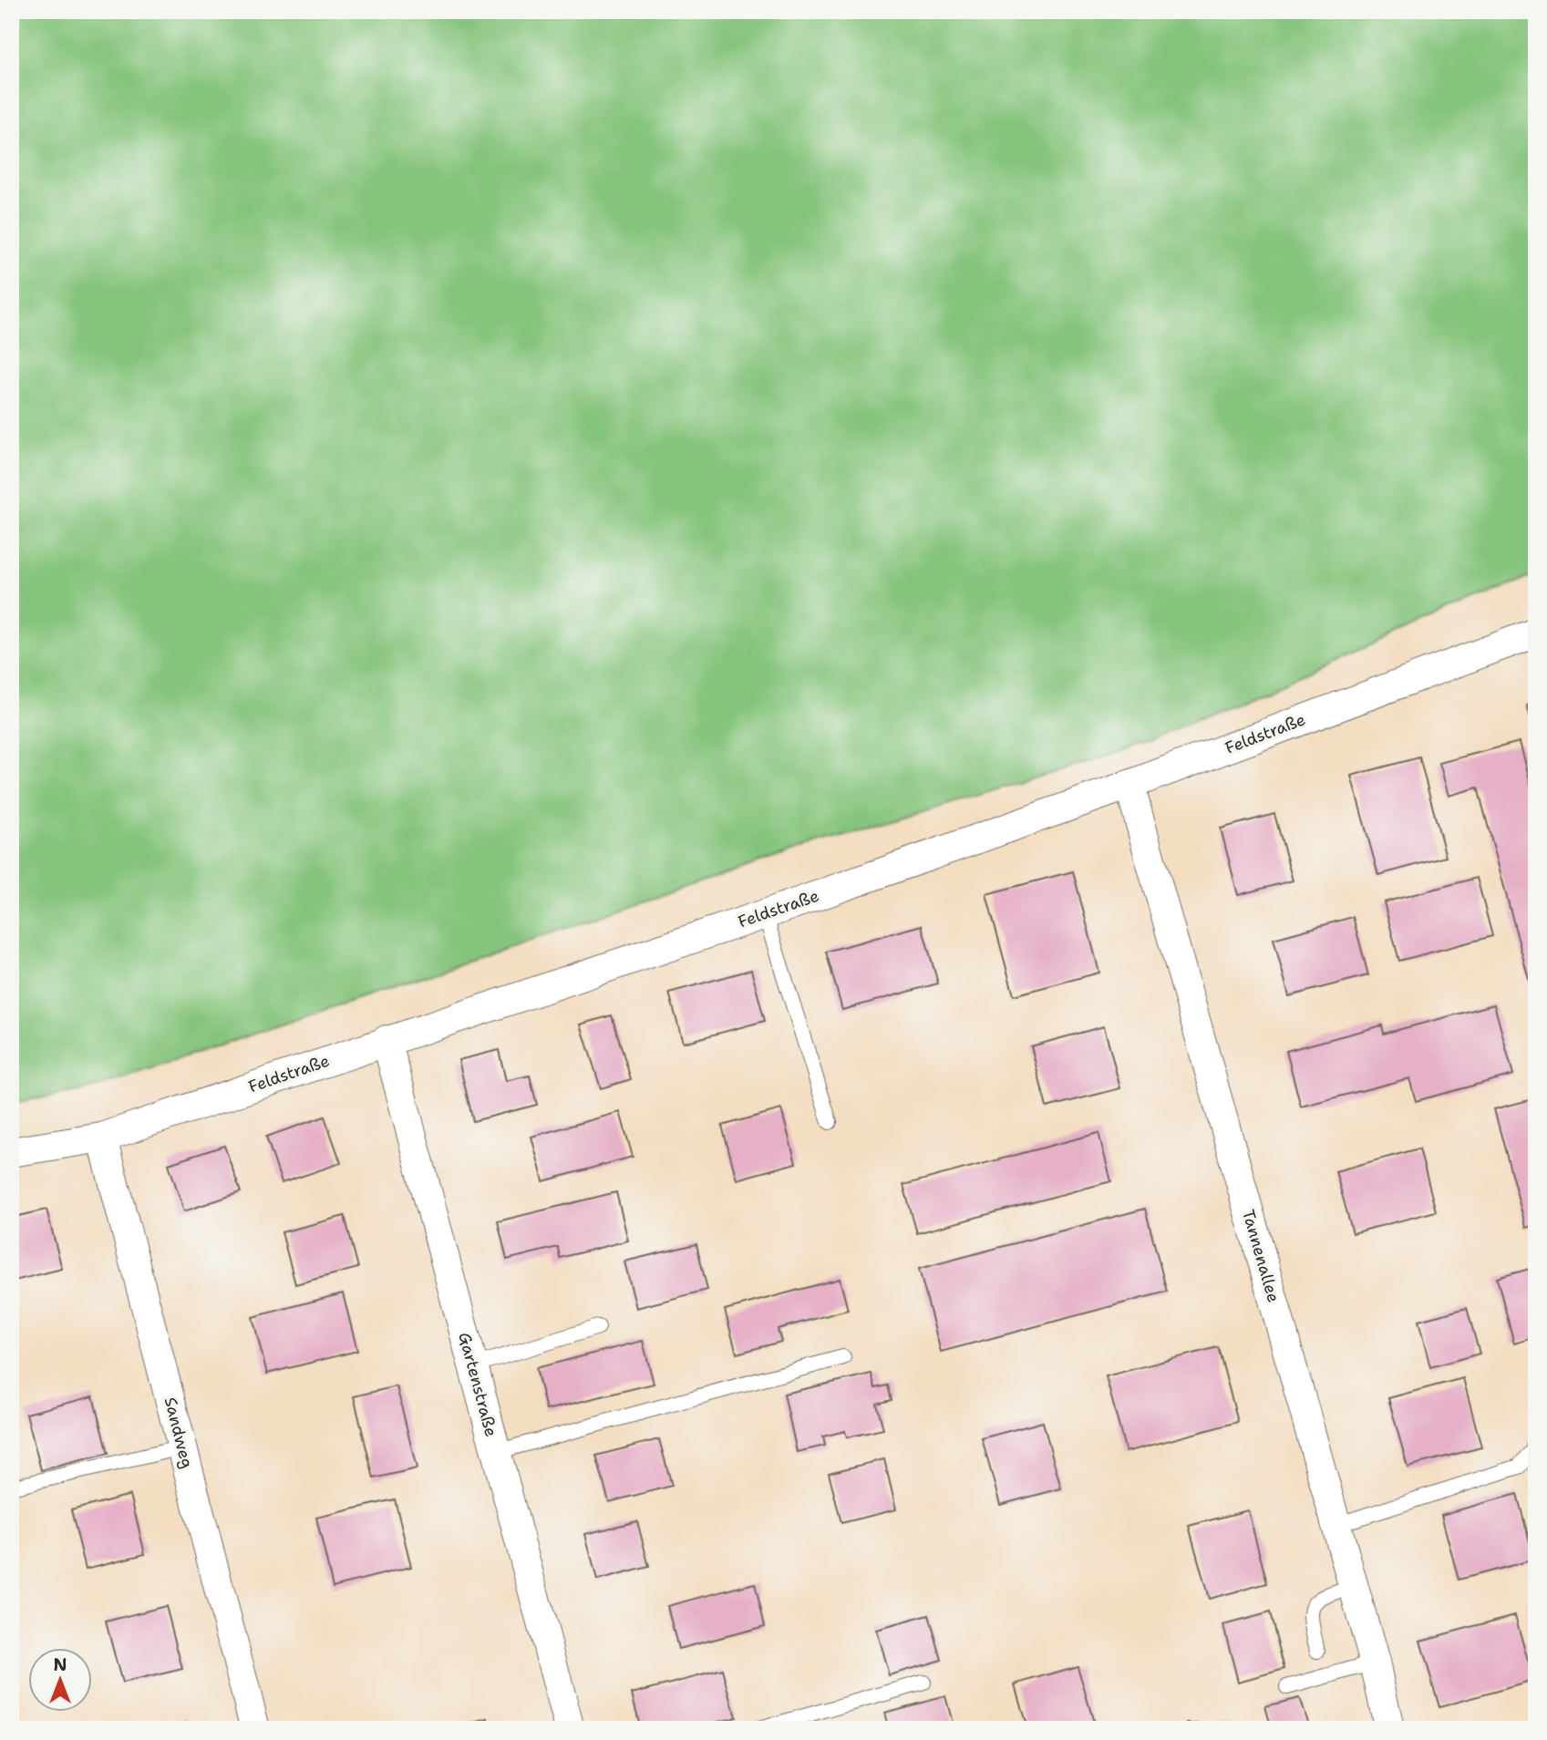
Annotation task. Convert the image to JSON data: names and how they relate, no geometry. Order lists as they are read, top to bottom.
{
  "streets": {
    "street": [
      "Feldstraße",
      "Tannenallee",
      "Gartenstraße",
      "Sandweg"
    ]
  },
  "crossings": [
    ["Feldstraße", "Tannenallee"],
    ["Feldstraße", "Gartenstraße"],
    ["Feldstraße", "Sandweg"]
  ],
  "north": "top"
}
